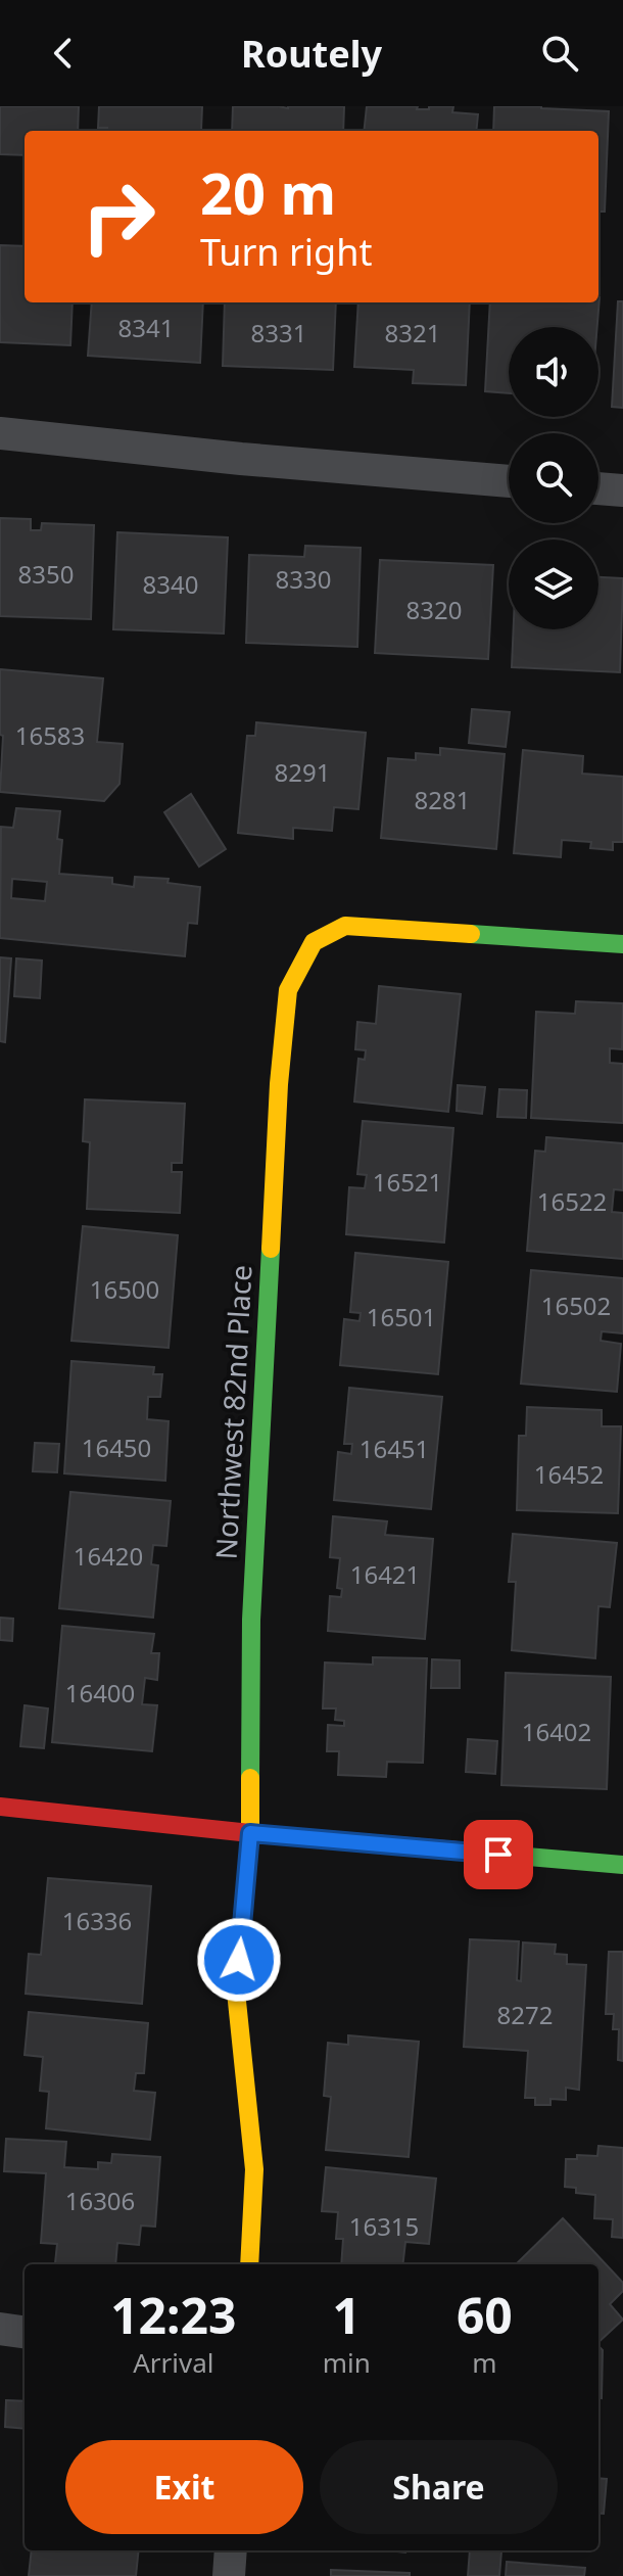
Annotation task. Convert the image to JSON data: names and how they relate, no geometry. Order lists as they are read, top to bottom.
{
  "streets": {
    "street": ["Northwest 82nd Place"]
  },
  "house_numbers": [
    "8341",
    "8331",
    "8321",
    "8350",
    "8330",
    "8340",
    "8320",
    "16583",
    "8291",
    "8281",
    "16521",
    "16522",
    "16500",
    "16502",
    "16501",
    "16450",
    "16451",
    "16452",
    "16420",
    "16421",
    "16400",
    "16402",
    "16336",
    "8272",
    "16306",
    "16315"
  ],
  "page": {
    "header": "Routely",
    "turn": ["20 m", "Turn right"],
    "eta": [
      "12:23",
      "Arrival",
      "1",
      "min",
      "60",
      "m"
    ],
    "buttons": ["Exit", "Share"]
  }
}
